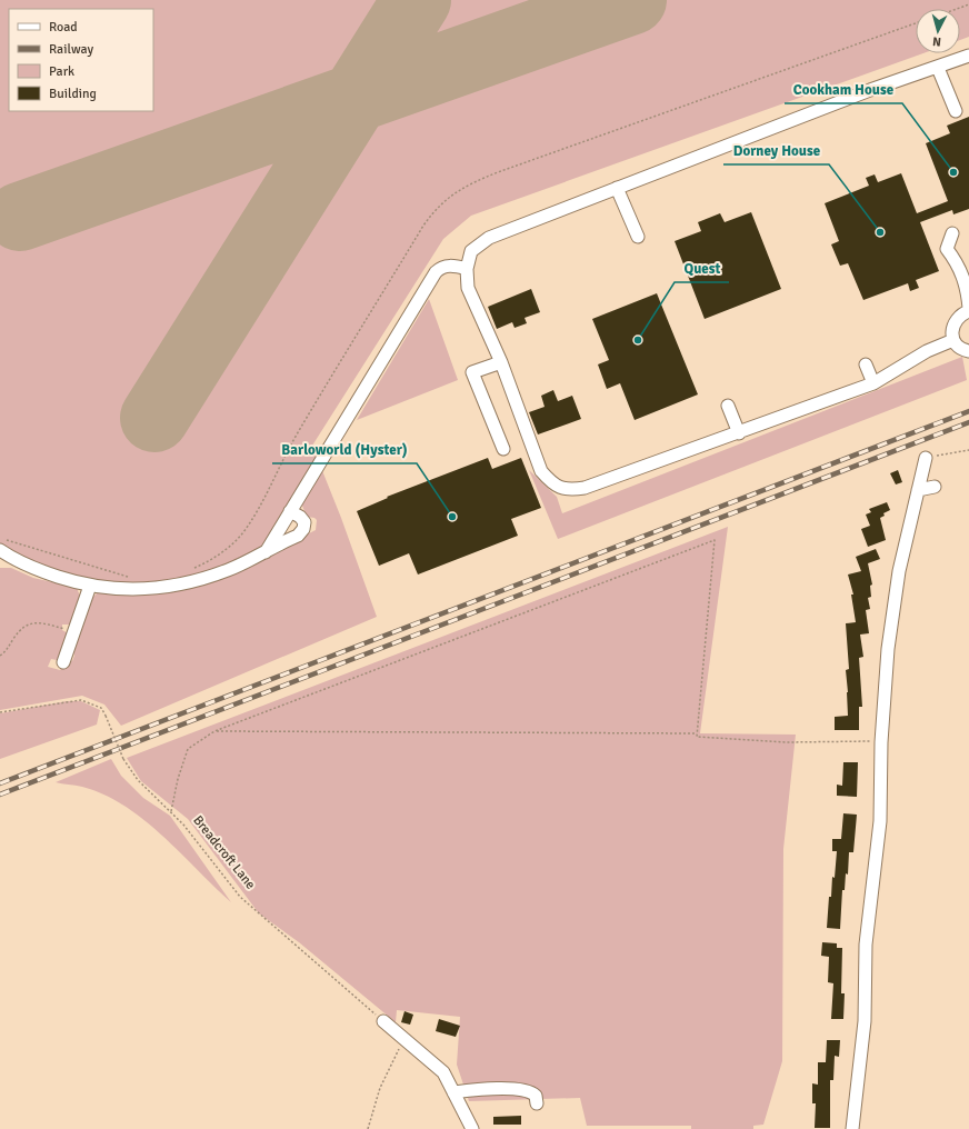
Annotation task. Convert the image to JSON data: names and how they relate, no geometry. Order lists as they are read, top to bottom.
{
  "streets": {
    "path": ["Breadcroft Lane"]
  },
  "places": [
    "Cookham House",
    "Dorney House",
    "Quest",
    "Barloworld (Hyster)"
  ],
  "legend": [
    "Road",
    "Railway",
    "Park",
    "Building"
  ],
  "north": "bottom"
}
